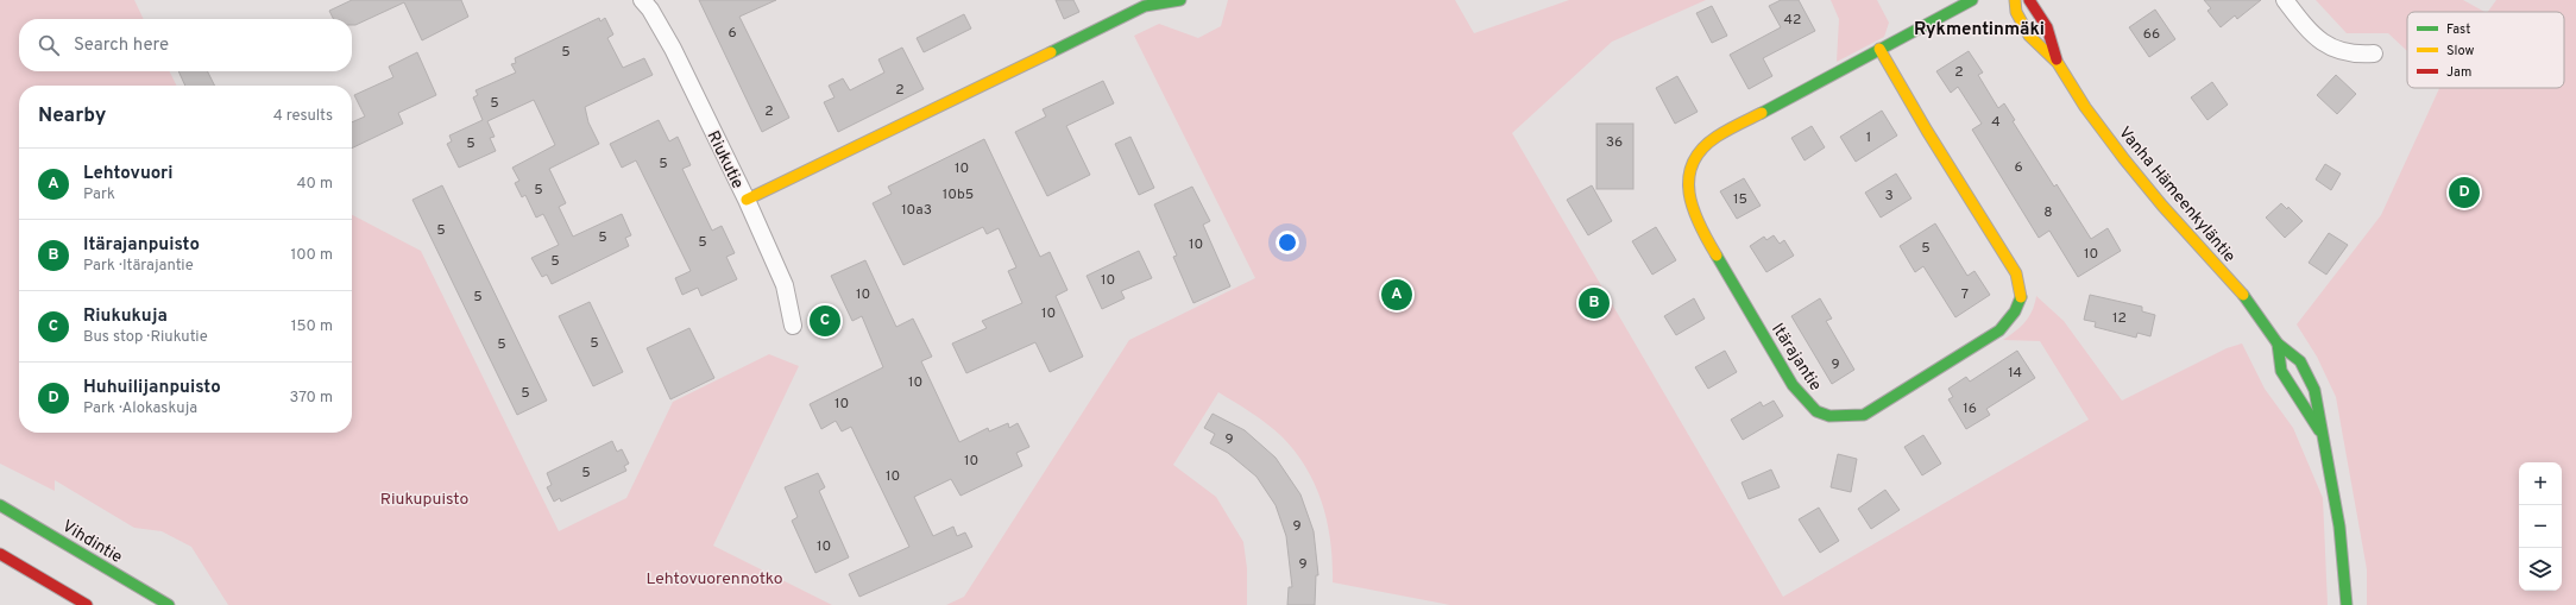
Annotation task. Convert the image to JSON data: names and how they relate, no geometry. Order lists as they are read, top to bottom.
{
  "streets": {
    "street": [
      "Riukutie",
      "Vanha Hämeenkyläntie",
      "Itärajantie",
      "Vihdintie"
    ]
  },
  "districts": ["Rykmentinmäki"],
  "parks": ["Riukupuisto", "Lehtovuorennotko"],
  "house_numbers": [
    "42",
    "6",
    "66",
    "5",
    "2",
    "2",
    "5",
    "2",
    "4",
    "1",
    "36",
    "5",
    "5",
    "6",
    "10",
    "5",
    "10b5",
    "3",
    "15",
    "10a3",
    "8",
    "5",
    "5",
    "5",
    "10",
    "5",
    "10",
    "5",
    "10",
    "10",
    "7",
    "5",
    "10",
    "12",
    "5",
    "5",
    "9",
    "14",
    "10",
    "5",
    "10",
    "16",
    "9",
    "10",
    "5",
    "10",
    "9",
    "10",
    "9"
  ],
  "legend": ["Fast", "Slow", "Jam"],
  "page": {
    "search": "Search here",
    "heading": ["Nearby", "4 results"],
    "list": [
      {
        "mark": "A",
        "name": "Lehtovuori",
        "note": "Park",
        "value": "40 m"
      },
      {
        "mark": "B",
        "name": "Itärajanpuisto",
        "note": "Park · Itärajantie",
        "value": "100 m"
      },
      {
        "mark": "C",
        "name": "Riukukuja",
        "note": "Bus stop · Riukutie",
        "value": "150 m"
      },
      {
        "mark": "D",
        "name": "Huhuilijanpuisto",
        "note": "Park · Alokaskuja",
        "value": "370 m"
      }
    ],
    "pins": [
      "D",
      "A",
      "B",
      "C"
    ],
    "map_buttons": ["+", "−"]
  }
}
